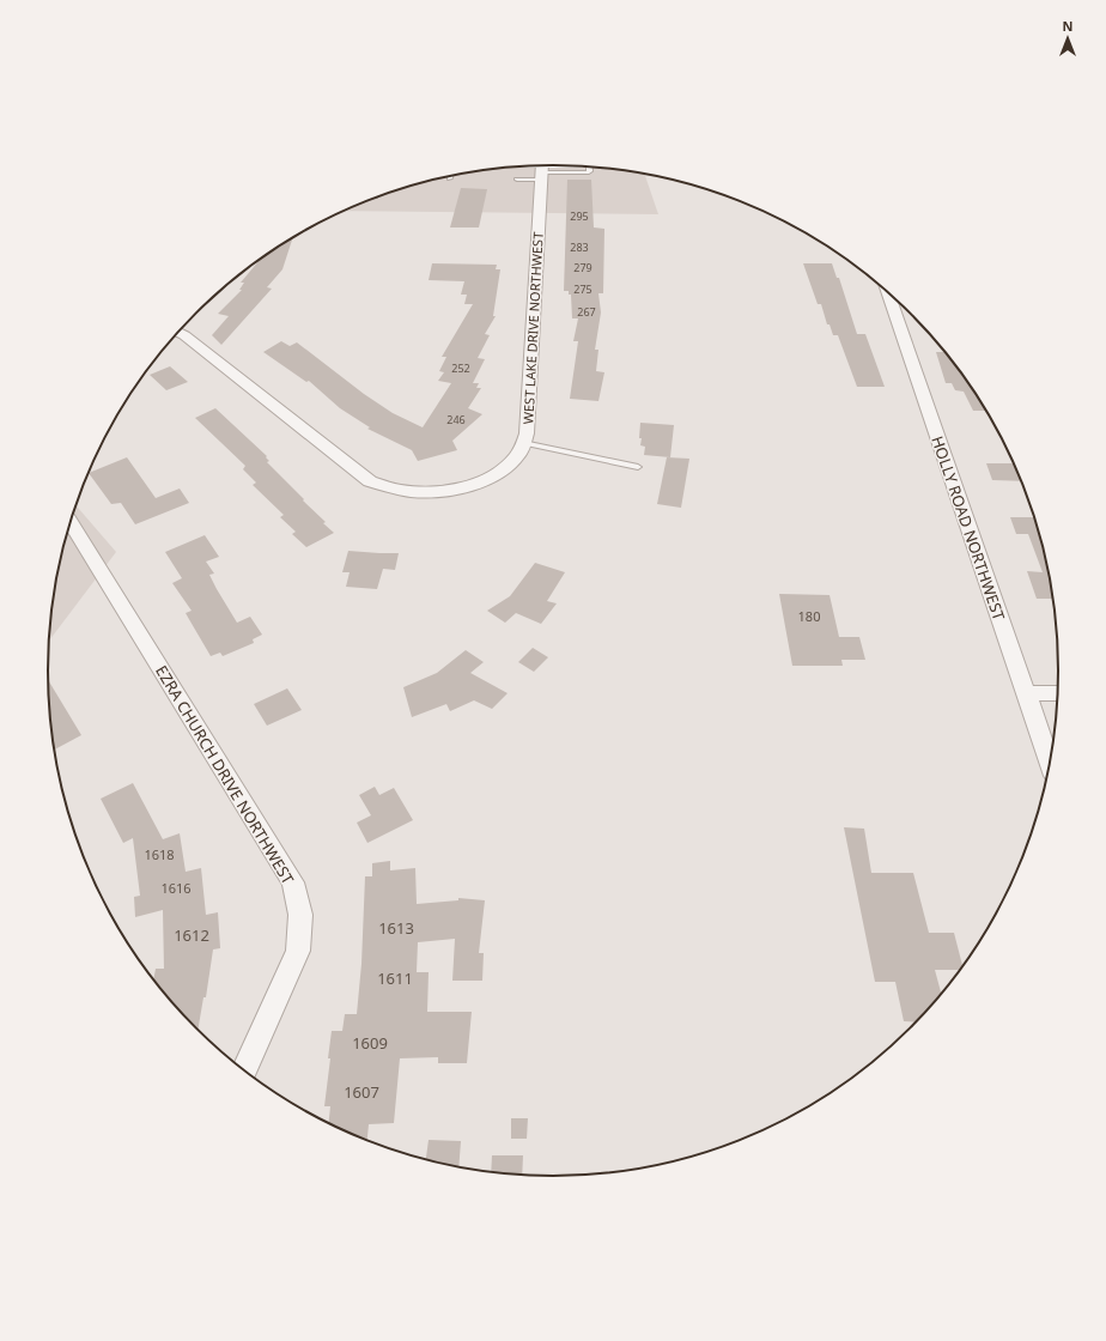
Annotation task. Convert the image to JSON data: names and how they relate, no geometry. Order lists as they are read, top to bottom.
{
  "streets": {
    "street": ["WEST LAKE DRIVE NORTHWEST", "HOLLY ROAD NORTHWEST", "EZRA CHURCH DRIVE NORTHWEST"]
  },
  "house_numbers": [
    "295",
    "283",
    "279",
    "275",
    "267",
    "252",
    "246",
    "180",
    "1618",
    "1616",
    "1613",
    "1612",
    "1611",
    "1609",
    "1607"
  ],
  "north": "top"
}
